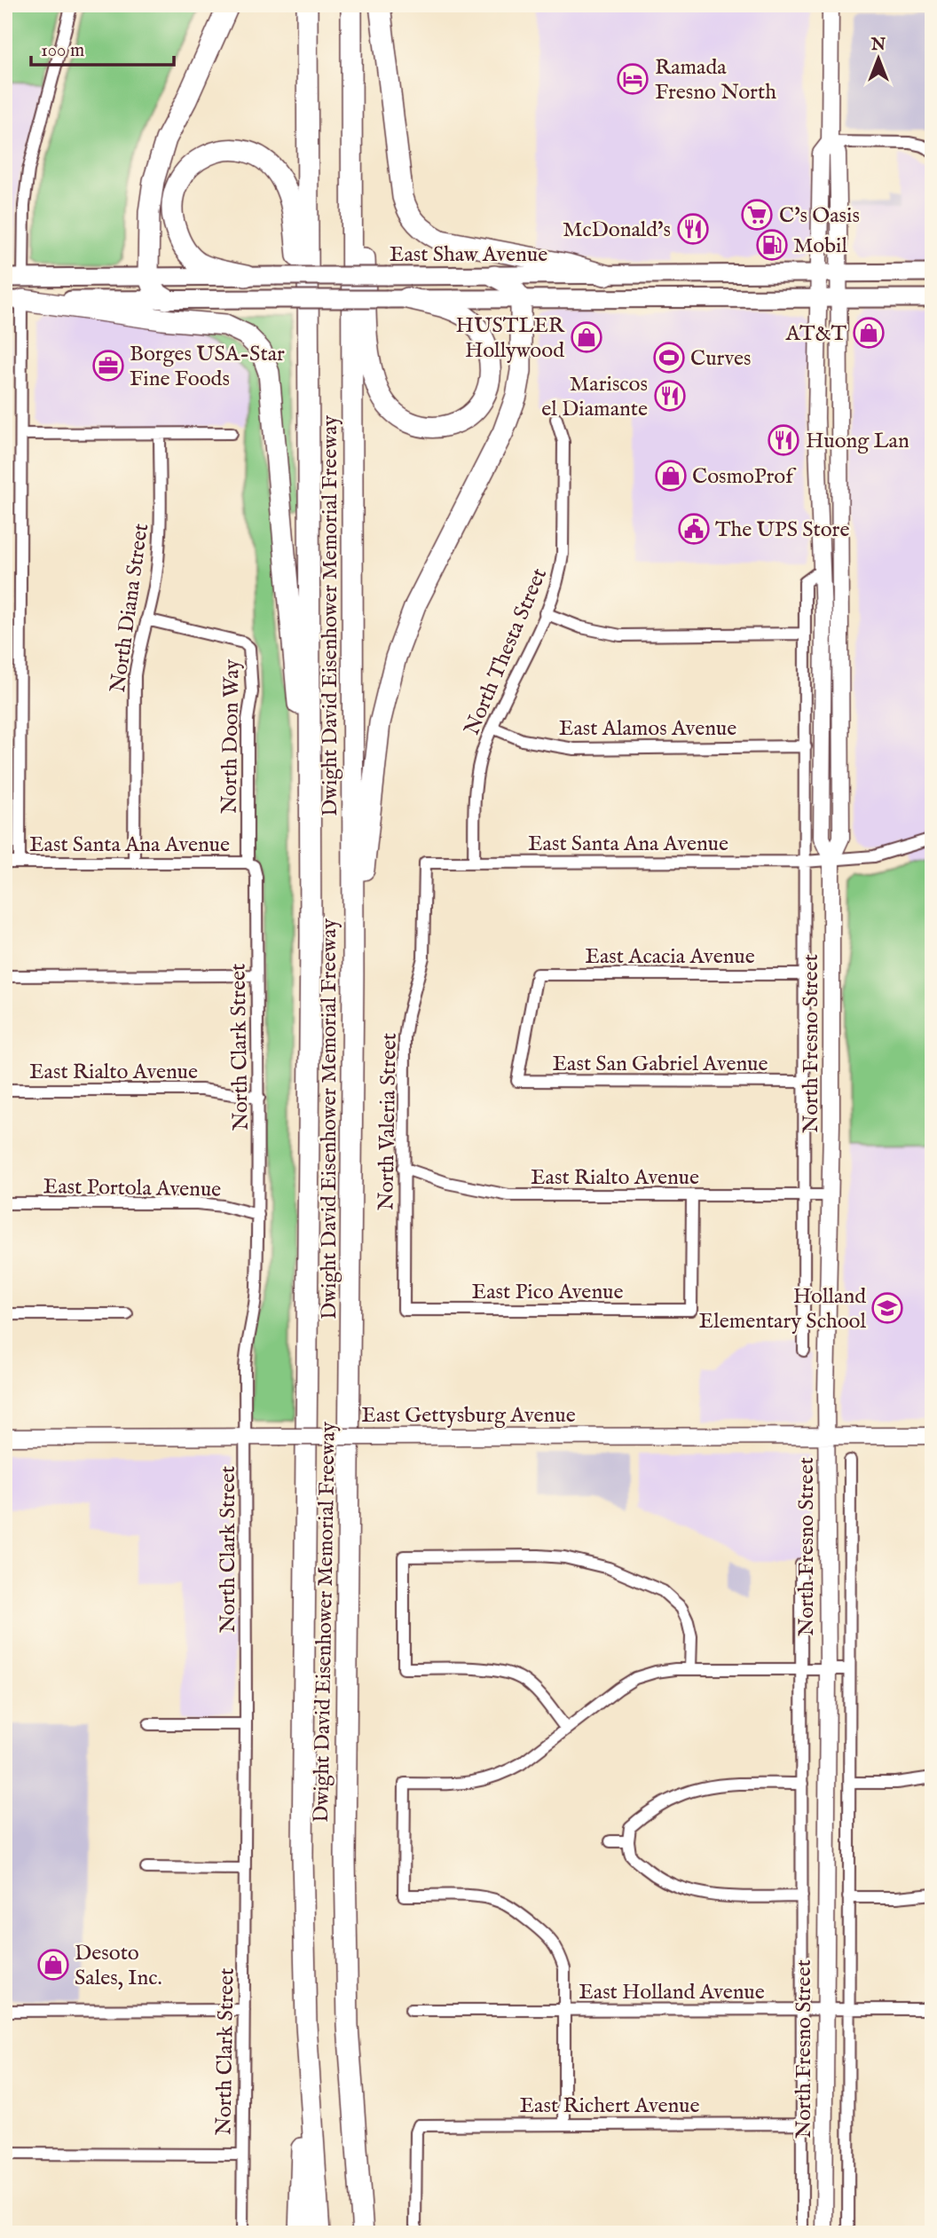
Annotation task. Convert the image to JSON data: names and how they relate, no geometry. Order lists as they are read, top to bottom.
{
  "streets": {
    "highway": ["Dwight David Eisenhower Memorial Freeway"],
    "main road": ["East Shaw Avenue", "North Fresno Street", "East Gettysburg Avenue"],
    "street": [
      "North Diana Street",
      "North Thesta Street",
      "East Alamos Avenue",
      "North Doon Way",
      "East Santa Ana Avenue",
      "East Acacia Avenue",
      "North Clark Street",
      "East San Gabriel Avenue",
      "East Rialto Avenue",
      "North Valeria Street",
      "East Portola Avenue",
      "East Pico Avenue",
      "East Holland Avenue",
      "East Richert Avenue"
    ]
  },
  "crossings": [
    ["East Shaw Avenue", "North Fresno Street"],
    ["North Diana Street", "North Doon Way"],
    ["North Diana Street", "East Santa Ana Avenue"],
    ["North Thesta Street", "East Alamos Avenue"],
    ["North Thesta Street", "East Santa Ana Avenue"],
    ["North Doon Way", "East Santa Ana Avenue"],
    ["North Doon Way", "North Clark Street"],
    ["East Santa Ana Avenue", "North Fresno Street"],
    ["East Santa Ana Avenue", "North Clark Street"],
    ["East Santa Ana Avenue", "North Valeria Street"],
    ["East Acacia Avenue", "East San Gabriel Avenue"],
    ["North Fresno Street", "East Rialto Avenue"],
    ["North Fresno Street", "East Gettysburg Avenue"],
    ["North Fresno Street", "East Holland Avenue"],
    ["North Fresno Street", "East Richert Avenue"],
    ["North Clark Street", "East Rialto Avenue"],
    ["North Clark Street", "East Portola Avenue"],
    ["North Clark Street", "East Gettysburg Avenue"],
    ["East Rialto Avenue", "North Valeria Street"],
    ["East Rialto Avenue", "East Pico Avenue"],
    ["North Valeria Street", "East Pico Avenue"]
  ],
  "places": {
    "hotel": ["Ramada Fresno North"],
    "supermarket": ["C's Oasis"],
    "restaurant": ["McDonald's", "Mariscos el Diamante", "Huong Lan"],
    "fuel station": ["Mobil"],
    "shop": [
      "AT&T",
      "HUSTLER Hollywood",
      "CosmoProf",
      "Desoto Sales, Inc."
    ],
    "sports": ["Curves"],
    "office": ["Borges USA-Star Fine Foods"],
    "public building": ["The UPS Store"],
    "school or university": ["Holland Elementary School"]
  },
  "scale_bar": "100 m",
  "north": "top"
}
